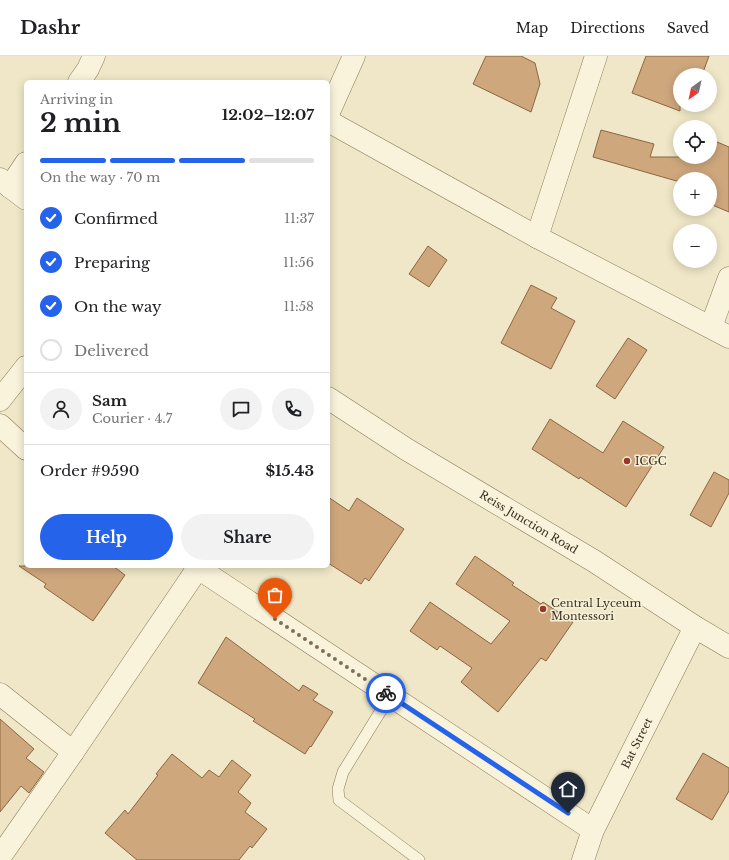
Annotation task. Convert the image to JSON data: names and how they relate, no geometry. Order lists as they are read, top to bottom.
{
  "streets": {
    "street": ["Reiss Junction Road", "Bat Street"]
  },
  "crossings": [
    ["Reiss Junction Road", "Bat Street"]
  ],
  "places": ["ICGC", "Central Lyceum Montessori"],
  "north": "bottom left",
  "page": {
    "header": "Dashr",
    "nav": ["Map", "Directions", "Saved"],
    "map_buttons": ["+", "−"],
    "heading": ["2 min", "Arriving in", "12:02–12:07"],
    "panel": [
      "Sam",
      "Courier · 4.7",
      "Order #9590",
      "$15.43"
    ],
    "bar": "On the way · 70 m",
    "list": [
      ["Confirmed", "11:37"],
      ["Preparing", "11:56"],
      ["On the way", "11:58"],
      "Delivered"
    ],
    "buttons": ["Help", "Share"]
  }
}
